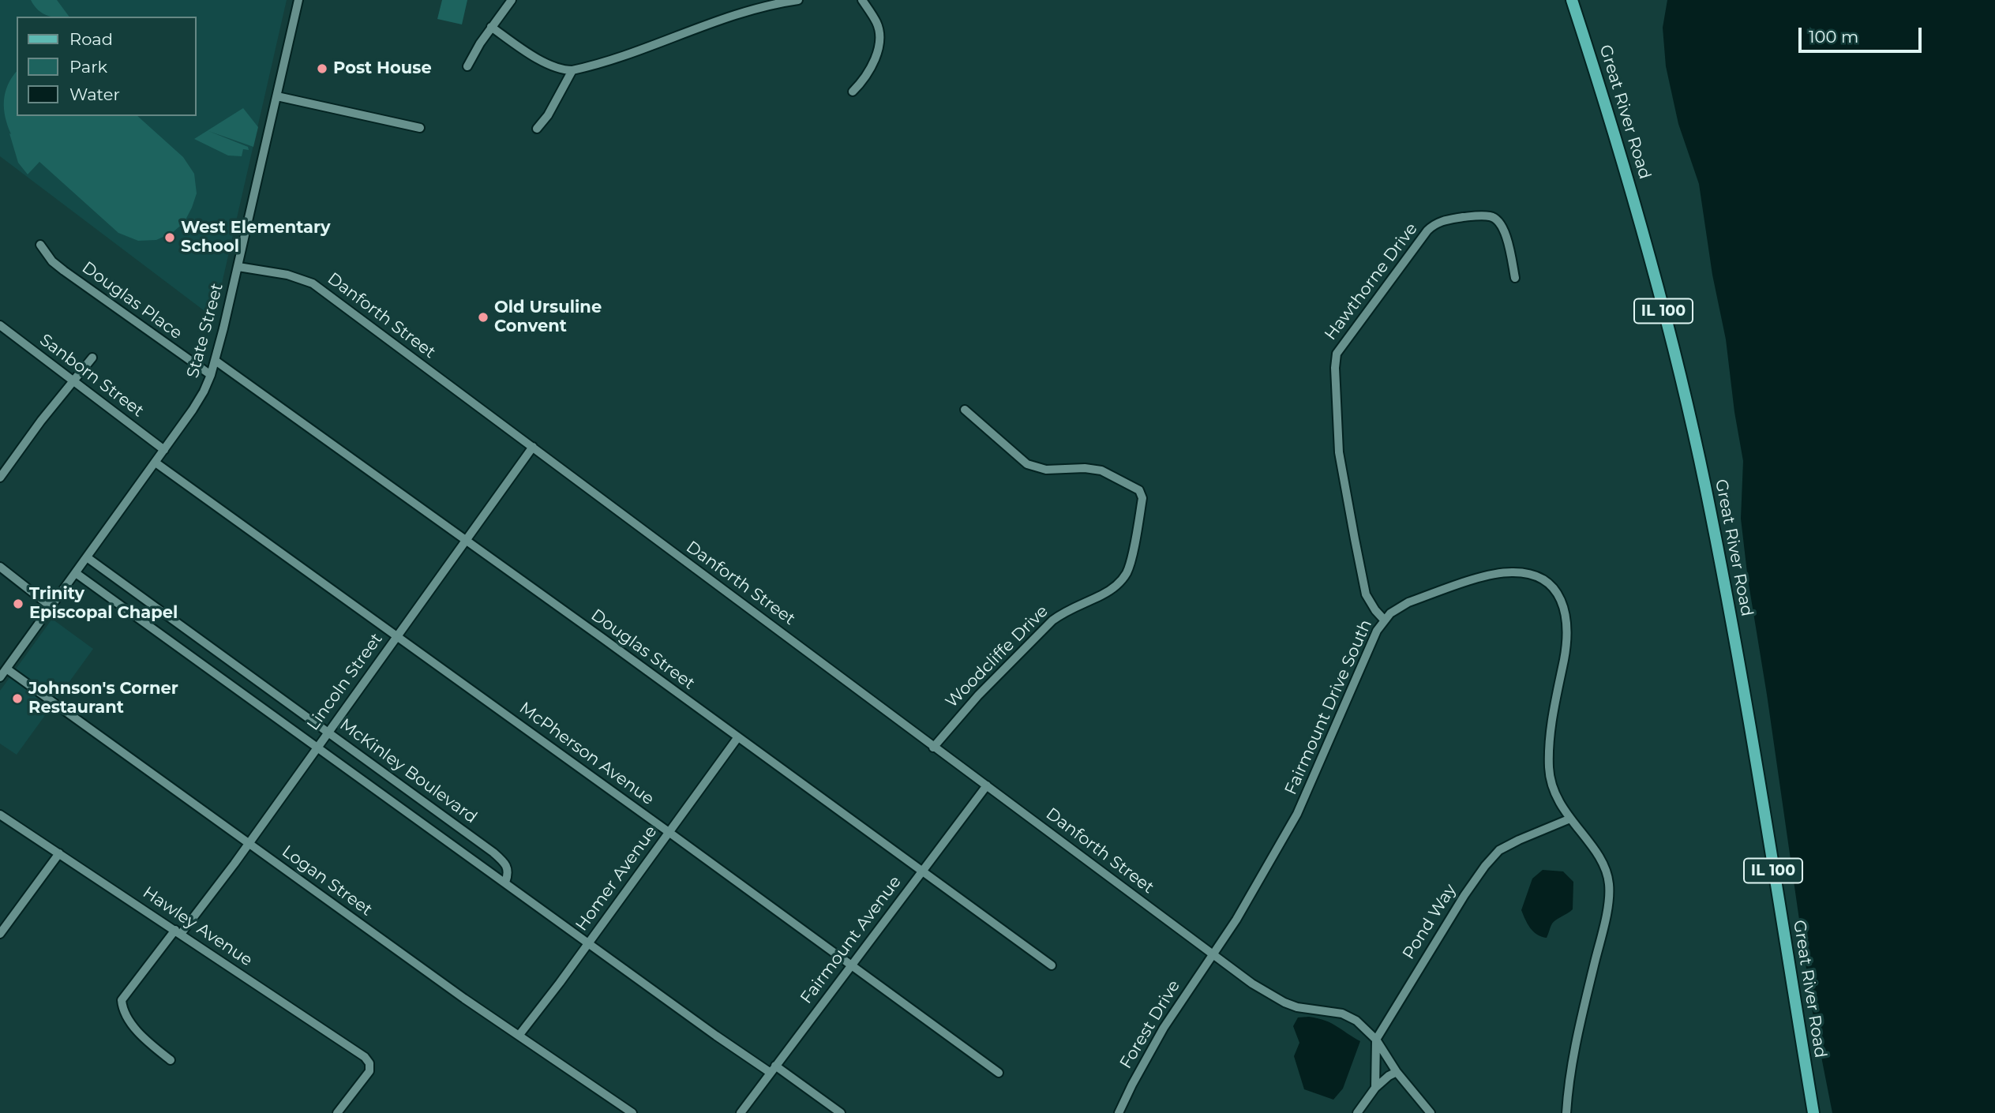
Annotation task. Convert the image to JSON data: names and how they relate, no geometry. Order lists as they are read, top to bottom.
{
  "streets": {
    "main road": ["Great River Road", "IL 100"],
    "street": [
      "Hawthorne Drive",
      "Douglas Place",
      "Danforth Street",
      "State Street",
      "Sanborn Street",
      "Douglas Street",
      "Woodcliffe Drive",
      "Lincoln Street",
      "Fairmount Drive South",
      "McPherson Avenue",
      "McKinley Boulevard",
      "Homer Avenue",
      "Logan Street",
      "Pond Way",
      "Hawley Avenue",
      "Fairmount Avenue",
      "Forest Drive"
    ]
  },
  "crossings": [
    ["Hawthorne Drive", "Fairmount Drive South"],
    ["Douglas Place", "State Street"],
    ["Danforth Street", "State Street"],
    ["Danforth Street", "Woodcliffe Drive"],
    ["Danforth Street", "Lincoln Street"],
    ["Danforth Street", "Fairmount Drive South"],
    ["Danforth Street", "Pond Way"],
    ["Danforth Street", "Fairmount Avenue"],
    ["Danforth Street", "Forest Drive"],
    ["State Street", "Sanborn Street"],
    ["State Street", "Douglas Street"],
    ["State Street", "McPherson Avenue"],
    ["State Street", "McKinley Boulevard"],
    ["State Street", "Logan Street"],
    ["Douglas Street", "Lincoln Street"],
    ["Douglas Street", "Homer Avenue"],
    ["Douglas Street", "Fairmount Avenue"],
    ["Lincoln Street", "McPherson Avenue"],
    ["Lincoln Street", "McKinley Boulevard"],
    ["Lincoln Street", "Logan Street"],
    ["Lincoln Street", "Hawley Avenue"],
    ["Fairmount Drive South", "Pond Way"],
    ["Fairmount Drive South", "Forest Drive"],
    ["McPherson Avenue", "Homer Avenue"],
    ["McPherson Avenue", "Fairmount Avenue"],
    ["McKinley Boulevard", "Homer Avenue"],
    ["McKinley Boulevard", "Fairmount Avenue"],
    ["Homer Avenue", "Logan Street"]
  ],
  "places": [
    "Post House",
    "West Elementary School",
    "Old Ursuline Convent",
    "Trinity Episcopal Chapel",
    "Johnson's Corner Restaurant"
  ],
  "legend": ["Road", "Park", "Water"],
  "scale_bar": "100 m"
}
